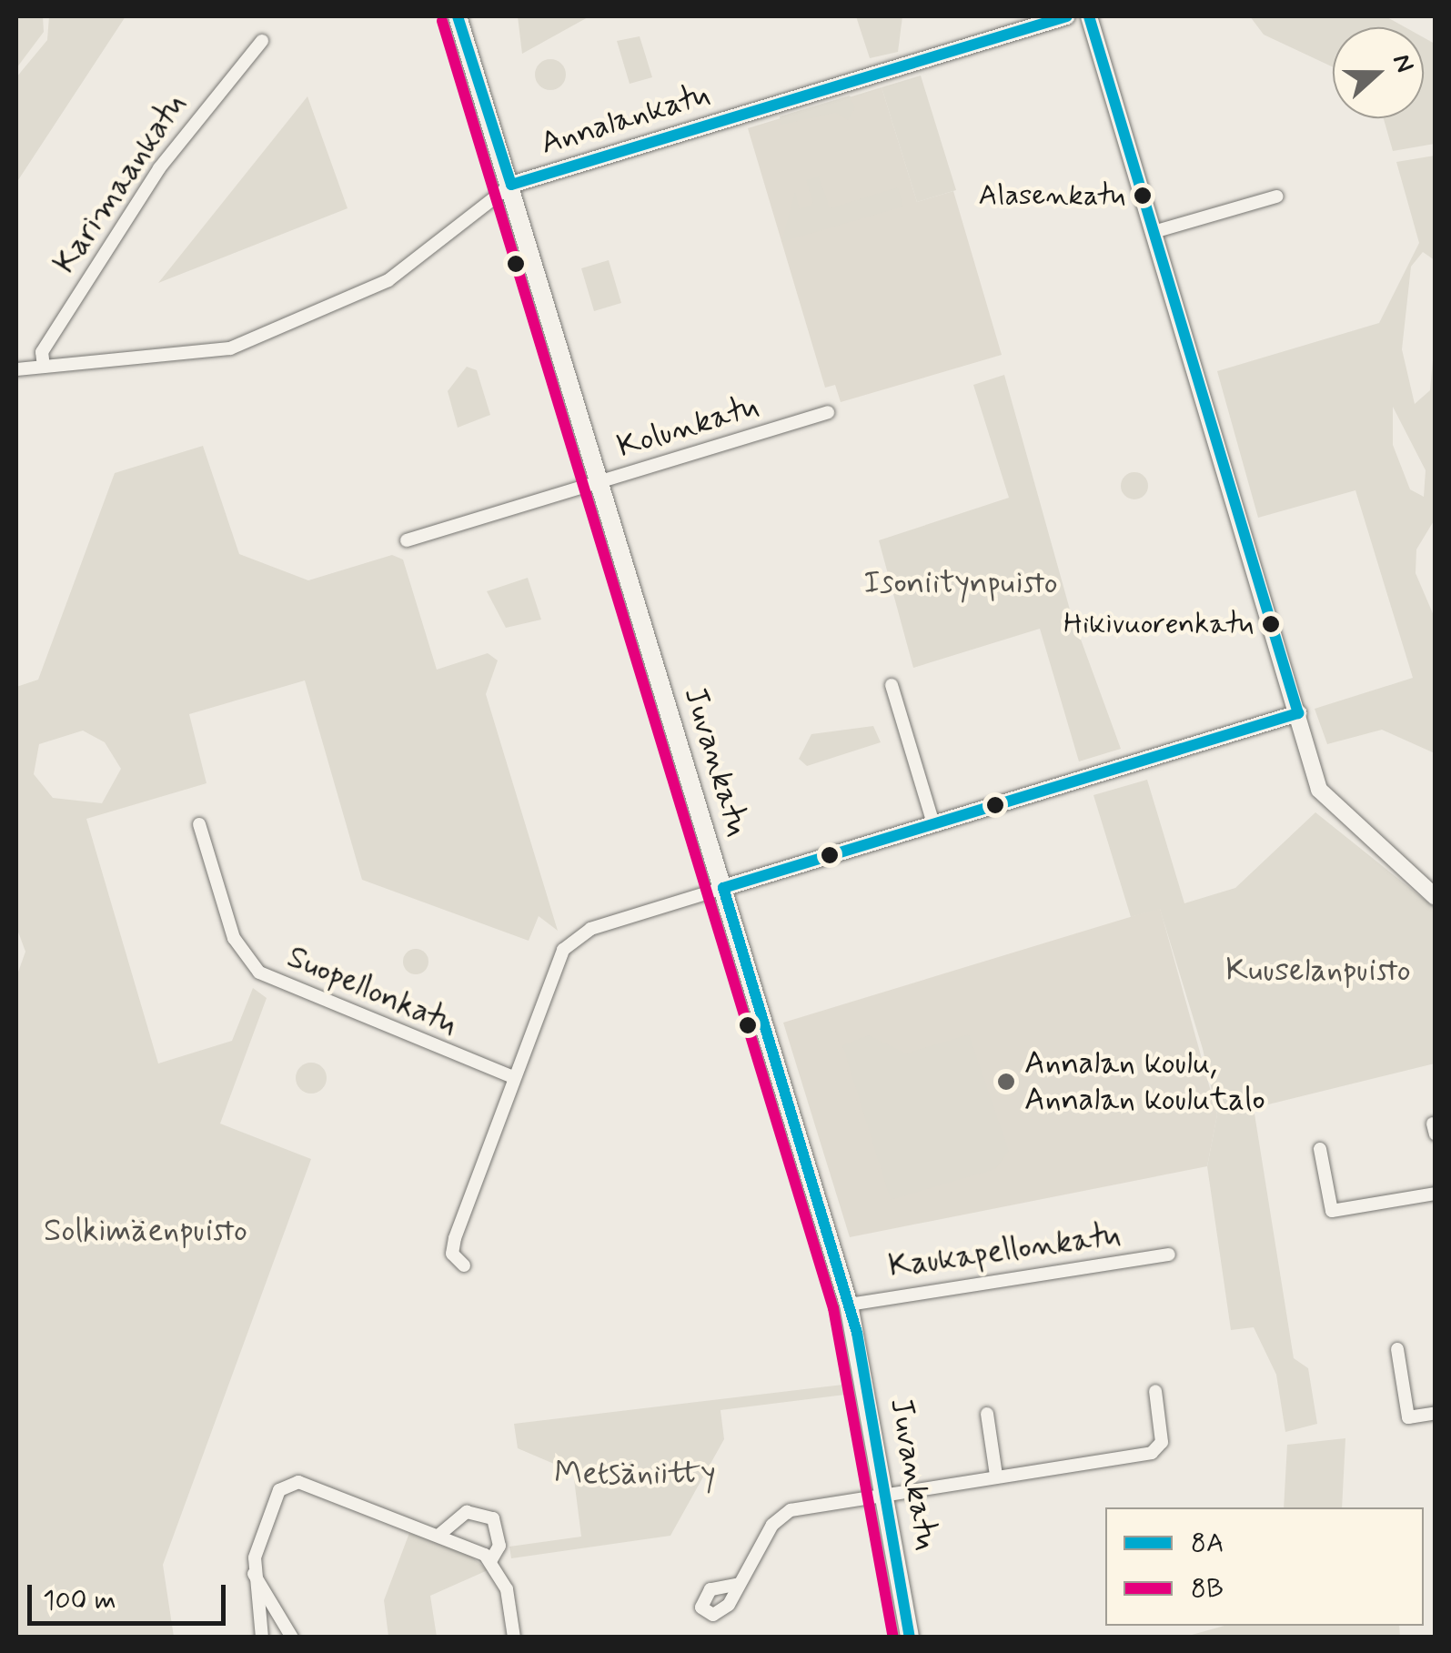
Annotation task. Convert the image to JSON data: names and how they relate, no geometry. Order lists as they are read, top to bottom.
{
  "streets": {
    "main road": ["Juvankatu"],
    "street": [
      "Annalankatu",
      "Karimaankatu",
      "Kolunkatu",
      "Suopellonkatu",
      "Kaukapellonkatu"
    ]
  },
  "crossings": [
    ["Annalankatu", "Karimaankatu"],
    ["Annalankatu", "Juvankatu"],
    ["Kolunkatu", "Juvankatu"],
    ["Juvankatu", "Kaukapellonkatu"]
  ],
  "parks": [
    "Isoniitynpuisto",
    "Kuuselanpuisto",
    "Solkimäenpuisto",
    "Metsäniitty"
  ],
  "places": ["Alasenkatu", "Hikivuorenkatu", "Annalan koulu, Annalan koulutalo"],
  "lines": ["transit line 8A", "transit line 8B"],
  "legend": ["8A", "8B"],
  "scale_bar": "100 m",
  "north": "right"
}
